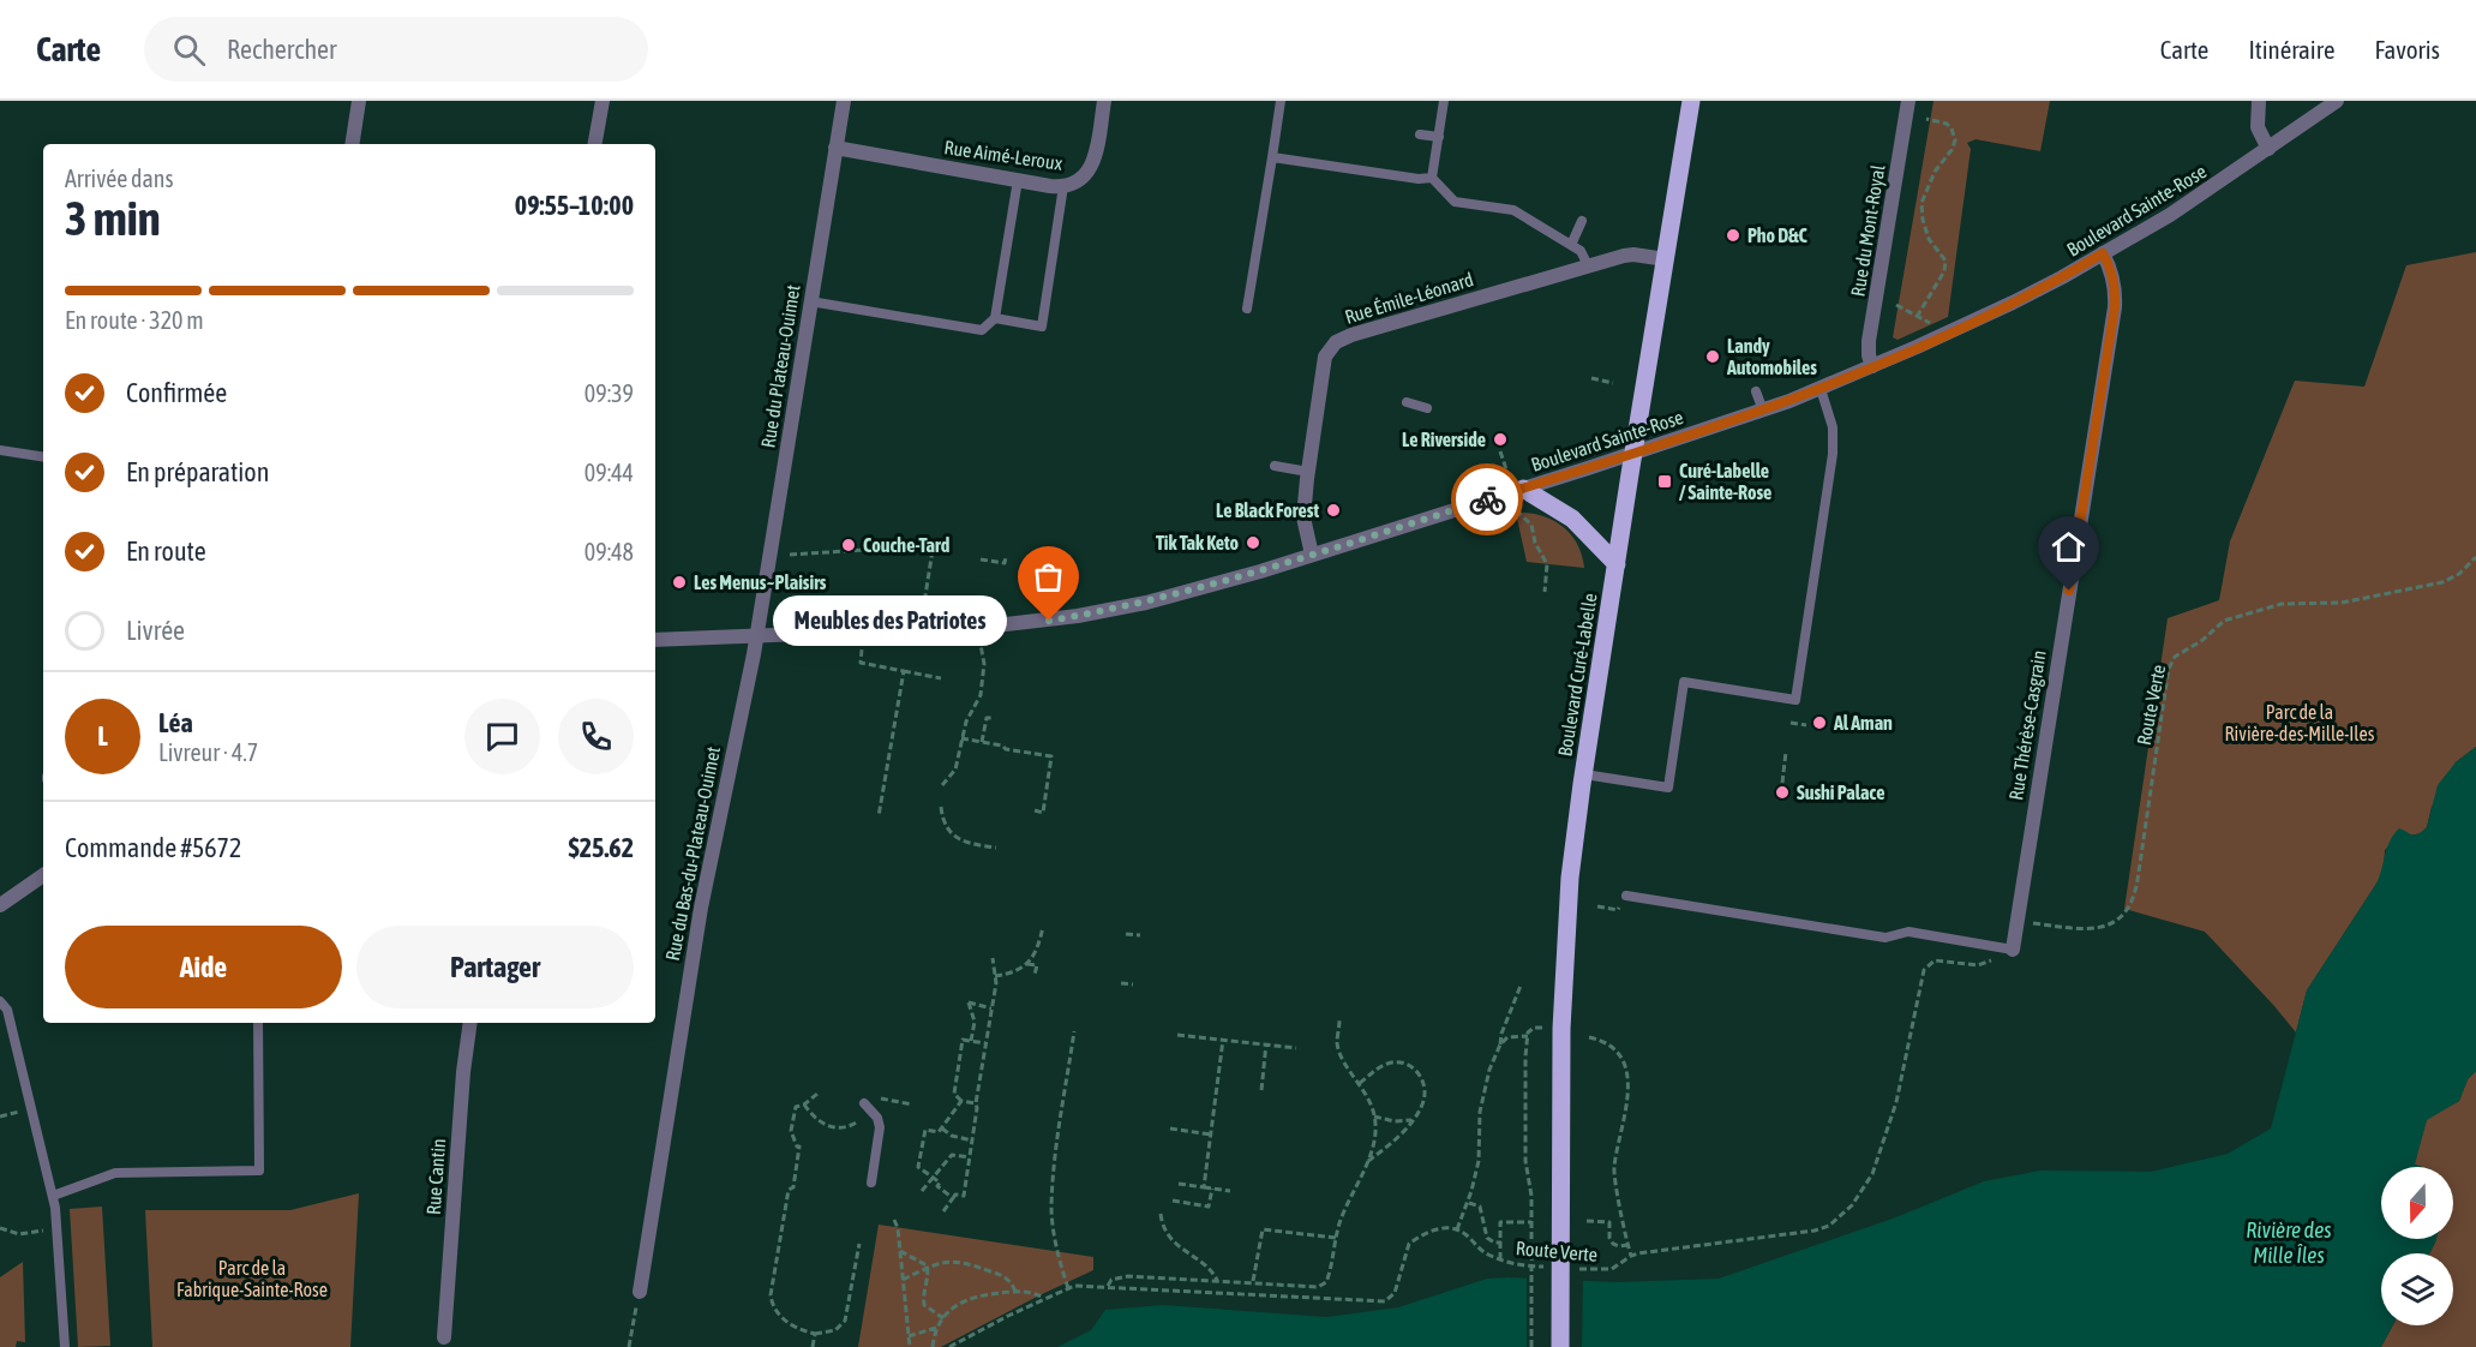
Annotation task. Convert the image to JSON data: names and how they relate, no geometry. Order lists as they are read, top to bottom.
{
  "streets": {
    "main road": ["Boulevard Curé-Labelle"],
    "street": [
      "Rue Aimé-Leroux",
      "Boulevard Sainte-Rose",
      "Rue du Mont-Royal",
      "Rue Émile-Léonard",
      "Rue du Plateau-Ouimet",
      "Rue Thérèse-Casgrain",
      "Rue du Bas-du-Plateau-Ouimet",
      "Rue Cantin"
    ],
    "path": ["Route Verte"]
  },
  "crossings": [
    ["Rue Aimé-Leroux", "Rue du Plateau-Ouimet"],
    ["Boulevard Sainte-Rose", "Rue du Mont-Royal"],
    ["Boulevard Sainte-Rose", "Rue Émile-Léonard"],
    ["Boulevard Sainte-Rose", "Rue du Plateau-Ouimet"],
    ["Boulevard Sainte-Rose", "Boulevard Curé-Labelle"],
    ["Boulevard Sainte-Rose", "Rue Thérèse-Casgrain"],
    ["Boulevard Sainte-Rose", "Rue du Bas-du-Plateau-Ouimet"],
    ["Rue Émile-Léonard", "Boulevard Curé-Labelle"],
    ["Rue du Plateau-Ouimet", "Rue du Bas-du-Plateau-Ouimet"],
    ["Boulevard Curé-Labelle", "Route Verte"]
  ],
  "water": ["Rivière des Mille Îles"],
  "parks": ["Parc de la Rivière-des-Mille-Iles", "Parc de la Fabrique-Sainte-Rose"],
  "places": {
    "other": [
      "Pho D&C",
      "Landy Automobiles",
      "Le Riverside",
      "Le Black Forest",
      "Tik Tak Keto",
      "Couche-Tard",
      "Les Menus~Plaisirs",
      "Meubles des Patriotes",
      "Al Aman",
      "Sushi Palace"
    ],
    "transit": ["Curé-Labelle / Sainte-Rose"]
  },
  "north": "bottom",
  "page": {
    "header": "Carte",
    "search": "Rechercher",
    "nav": ["Carte", "Itinéraire", "Favoris"],
    "heading": ["3 min", "Arrivée dans", "09:55–10:00"],
    "panel": [
      "Léa",
      "Livreur · 4.7",
      "Commande #5672",
      "$25.62"
    ],
    "bar": "En route · 320 m",
    "list": [
      ["Confirmée", "09:39"],
      ["En préparation", "09:44"],
      ["En route", "09:48"],
      "Livrée"
    ],
    "bubble": "Meubles des Patriotes",
    "round": "L",
    "buttons": ["Aide", "Partager"]
  }
}
